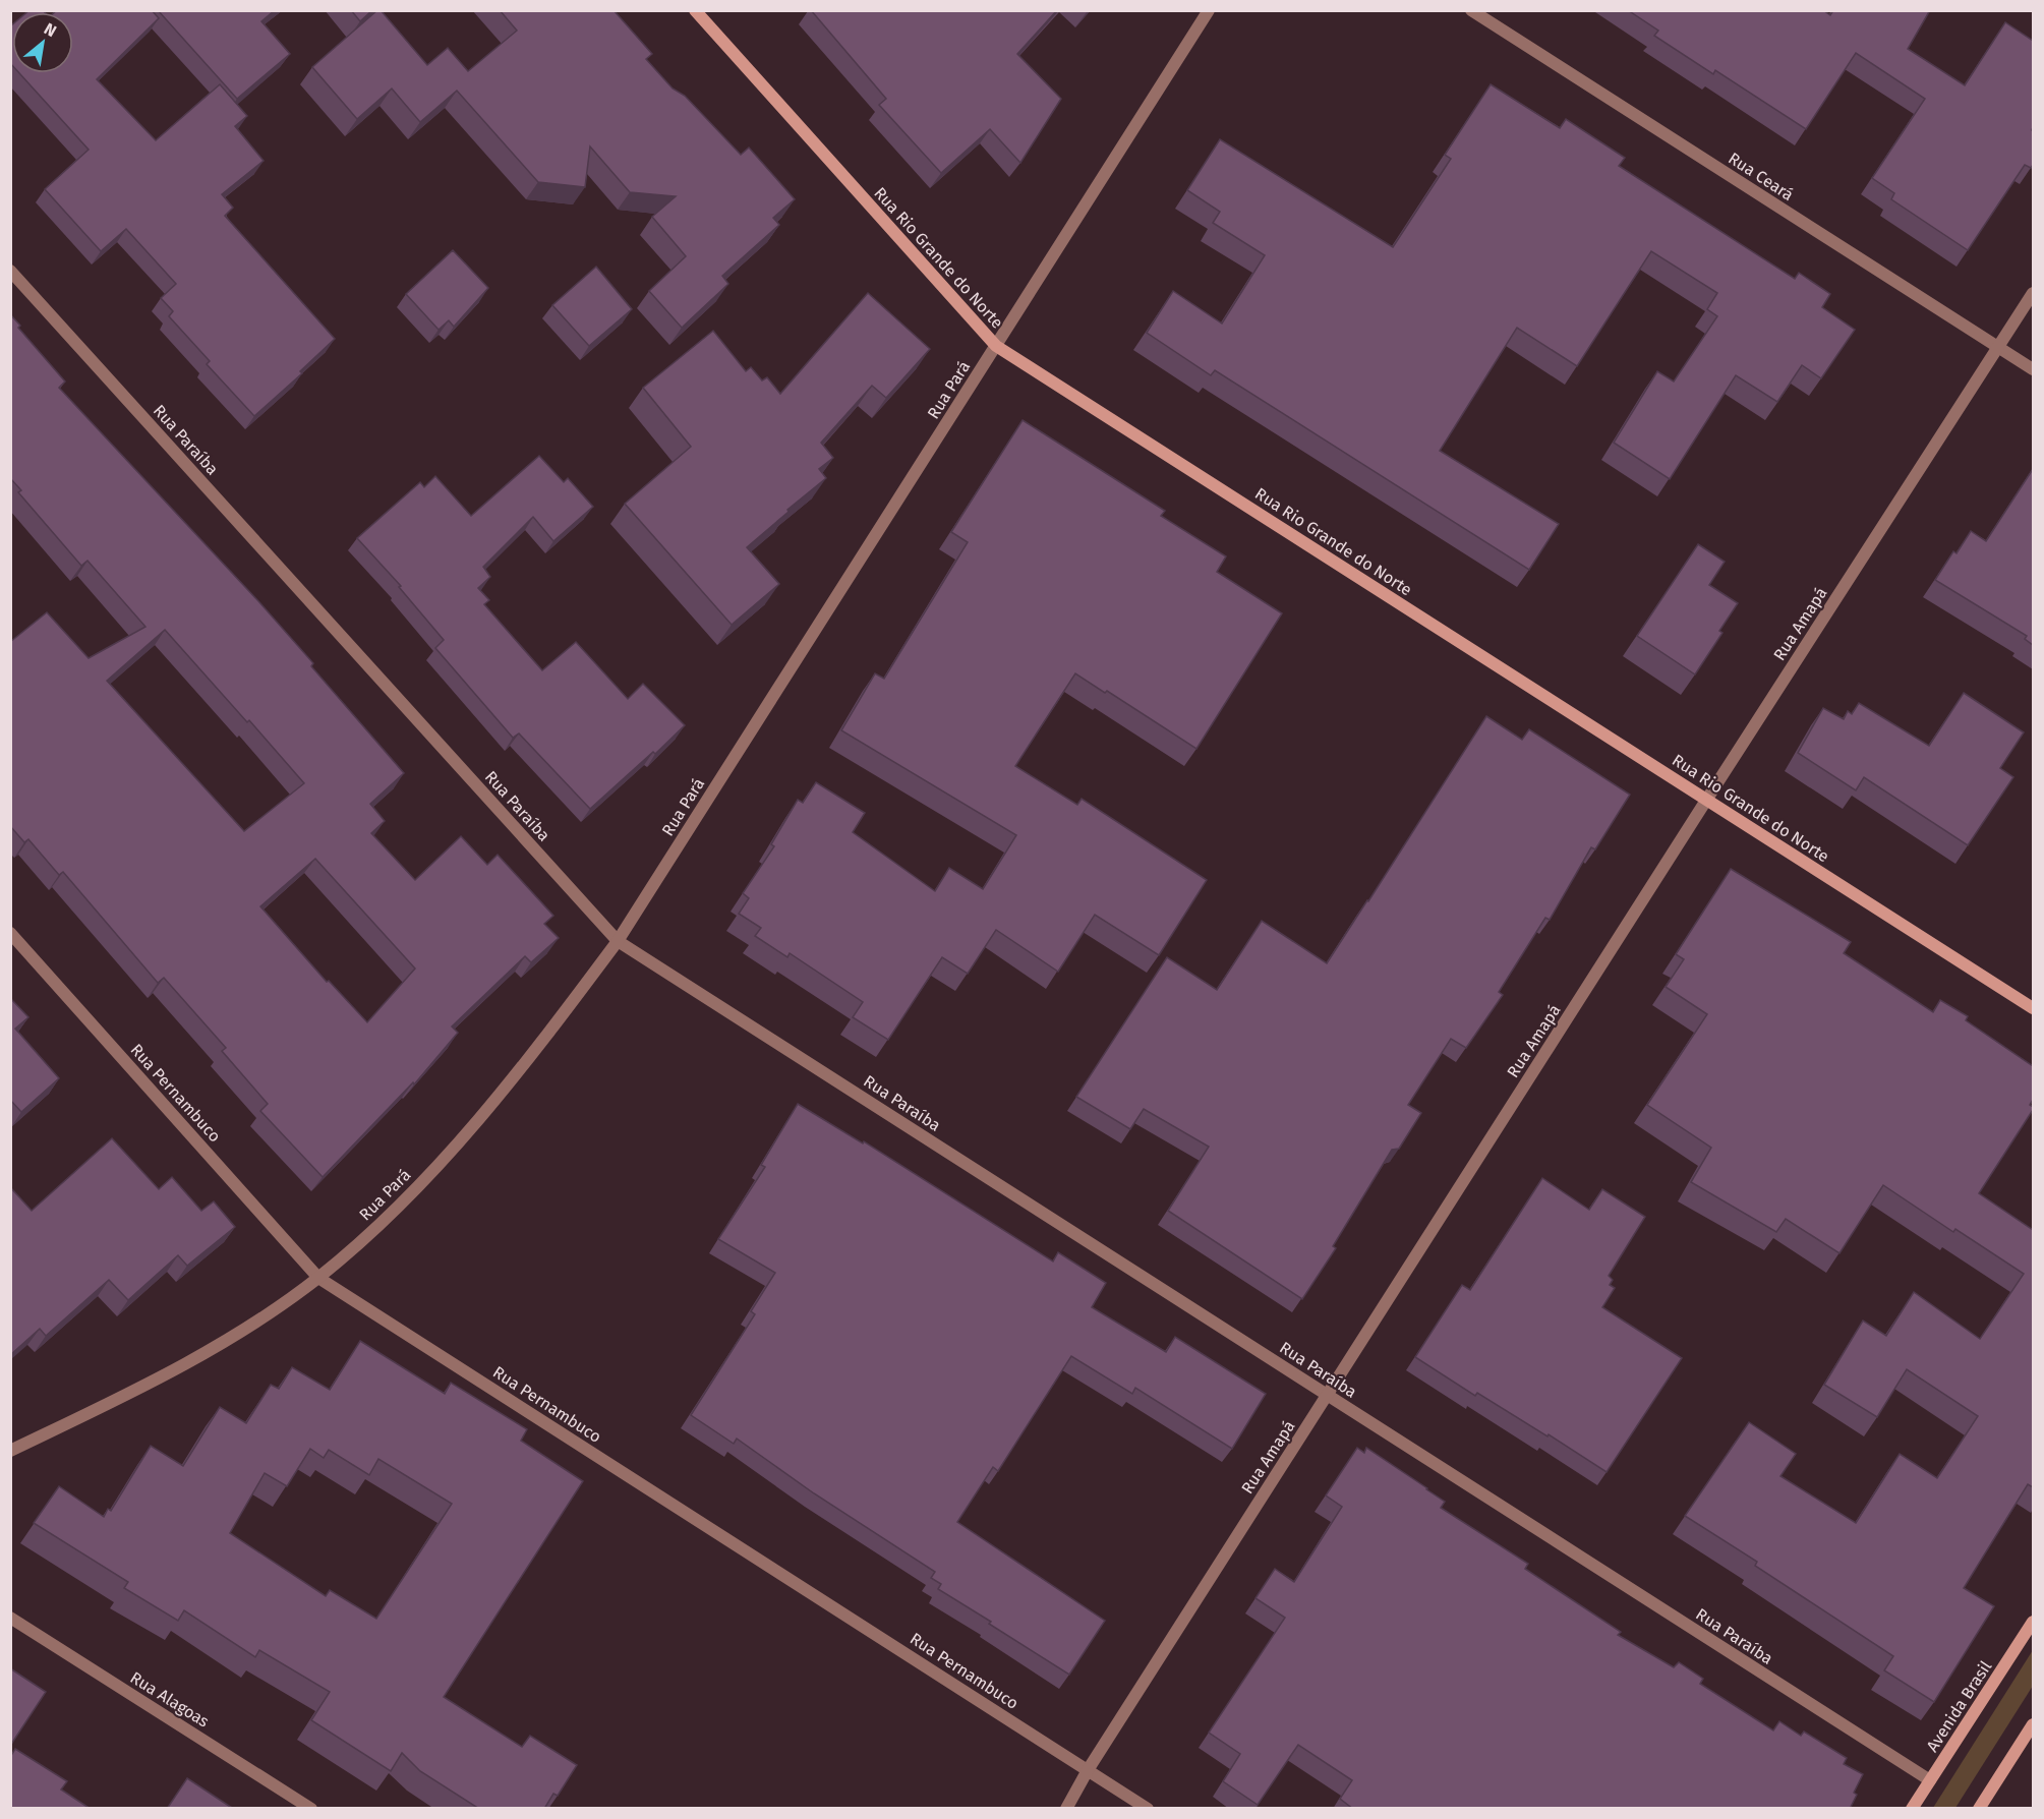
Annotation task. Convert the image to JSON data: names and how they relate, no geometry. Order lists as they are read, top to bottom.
{
  "streets": {
    "main road": ["Rua Rio Grande do Norte", "Avenida Brasil"],
    "street": [
      "Rua Ceará",
      "Rua Pará",
      "Rua Paraíba",
      "Rua Amapá",
      "Rua Pernambuco",
      "Rua Alagoas"
    ]
  },
  "crossings": [
    ["Rua Ceará", "Rua Amapá"],
    ["Rua Rio Grande do Norte", "Rua Pará"],
    ["Rua Rio Grande do Norte", "Rua Amapá"],
    ["Rua Pará", "Rua Paraíba"],
    ["Rua Pará", "Rua Pernambuco"],
    ["Rua Paraíba", "Rua Amapá"],
    ["Rua Paraíba", "Avenida Brasil"],
    ["Rua Amapá", "Rua Pernambuco"]
  ],
  "north": "top right"
}
